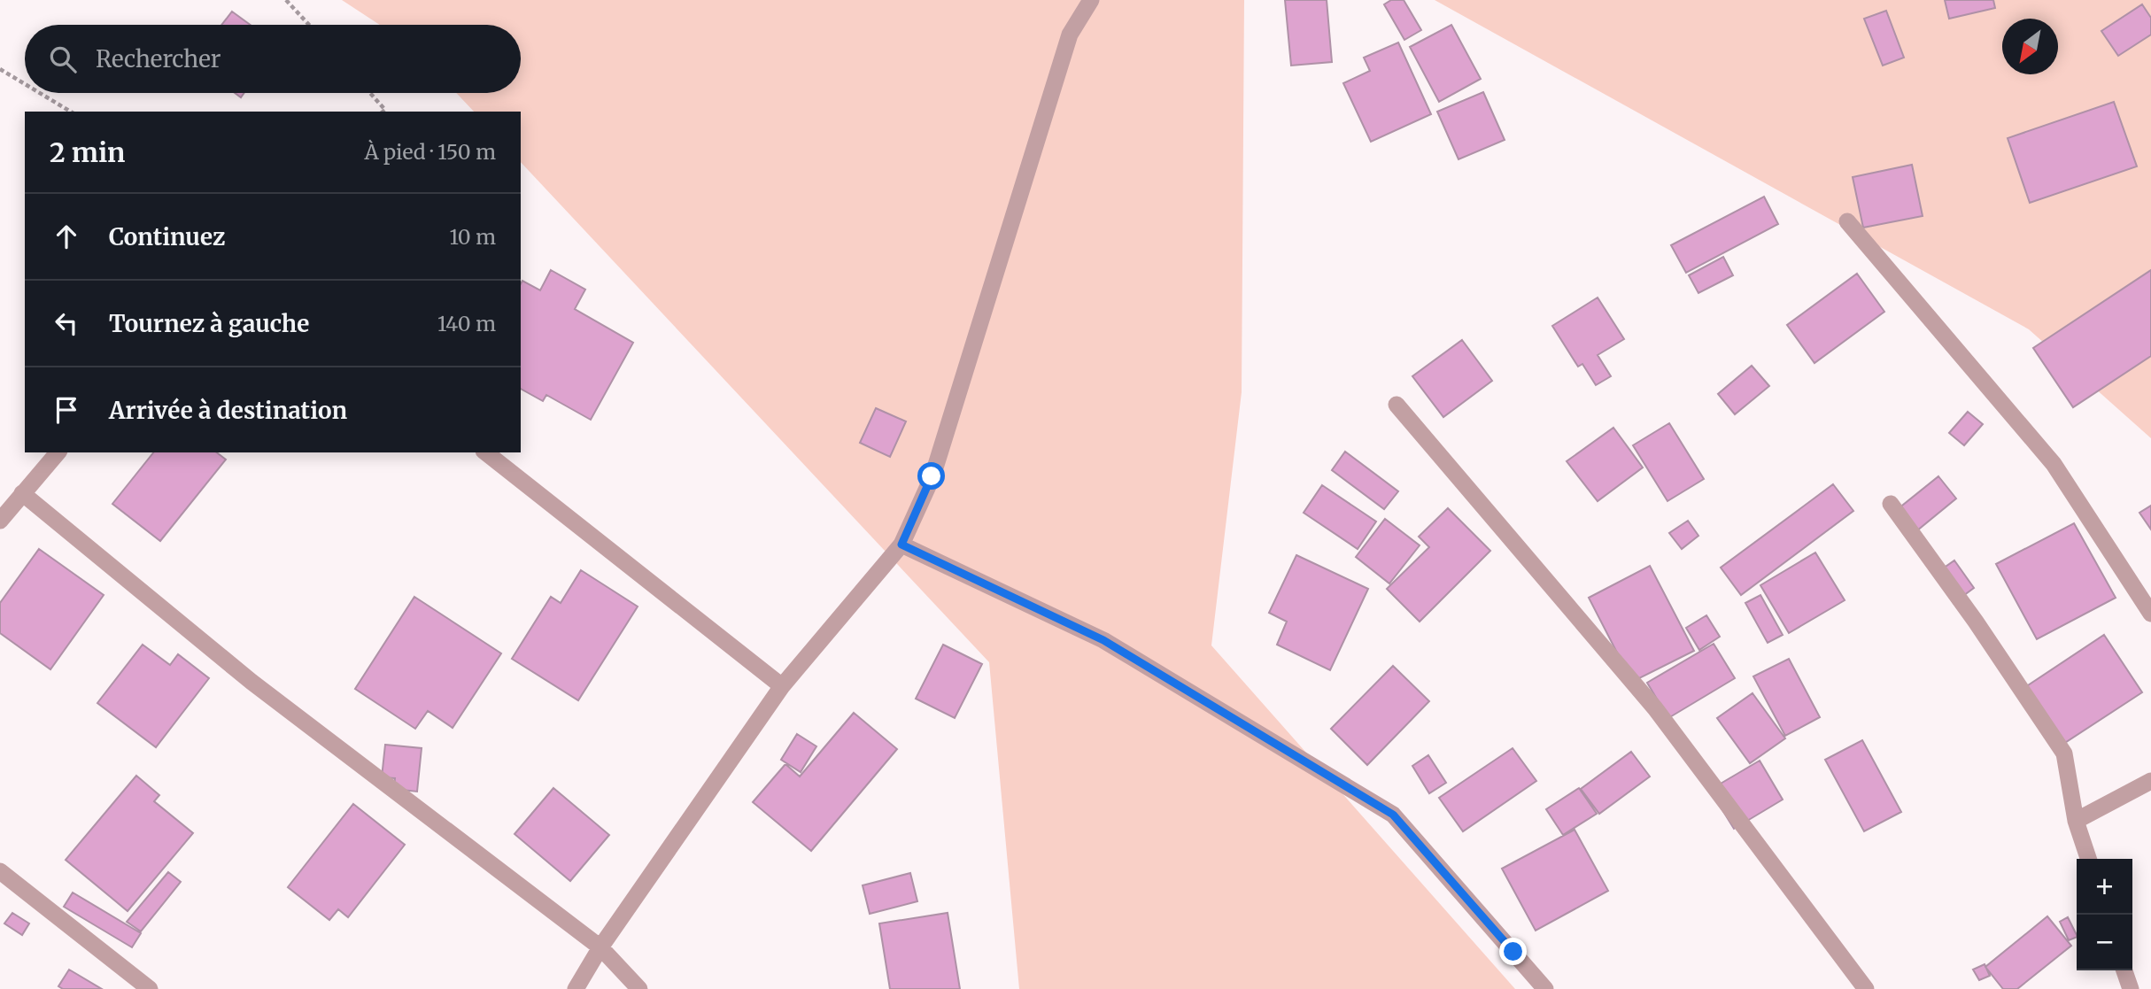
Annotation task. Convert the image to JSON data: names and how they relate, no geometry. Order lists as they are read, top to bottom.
{
  "north": "bottom left",
  "page": {
    "search": "Rechercher",
    "heading": ["2 min", "À pied · 150 m"],
    "list": [
      ["Continuez", "10 m"],
      ["Tournez à gauche", "140 m"],
      "Arrivée à destination"
    ],
    "map_buttons": ["+", "−"]
  }
}
